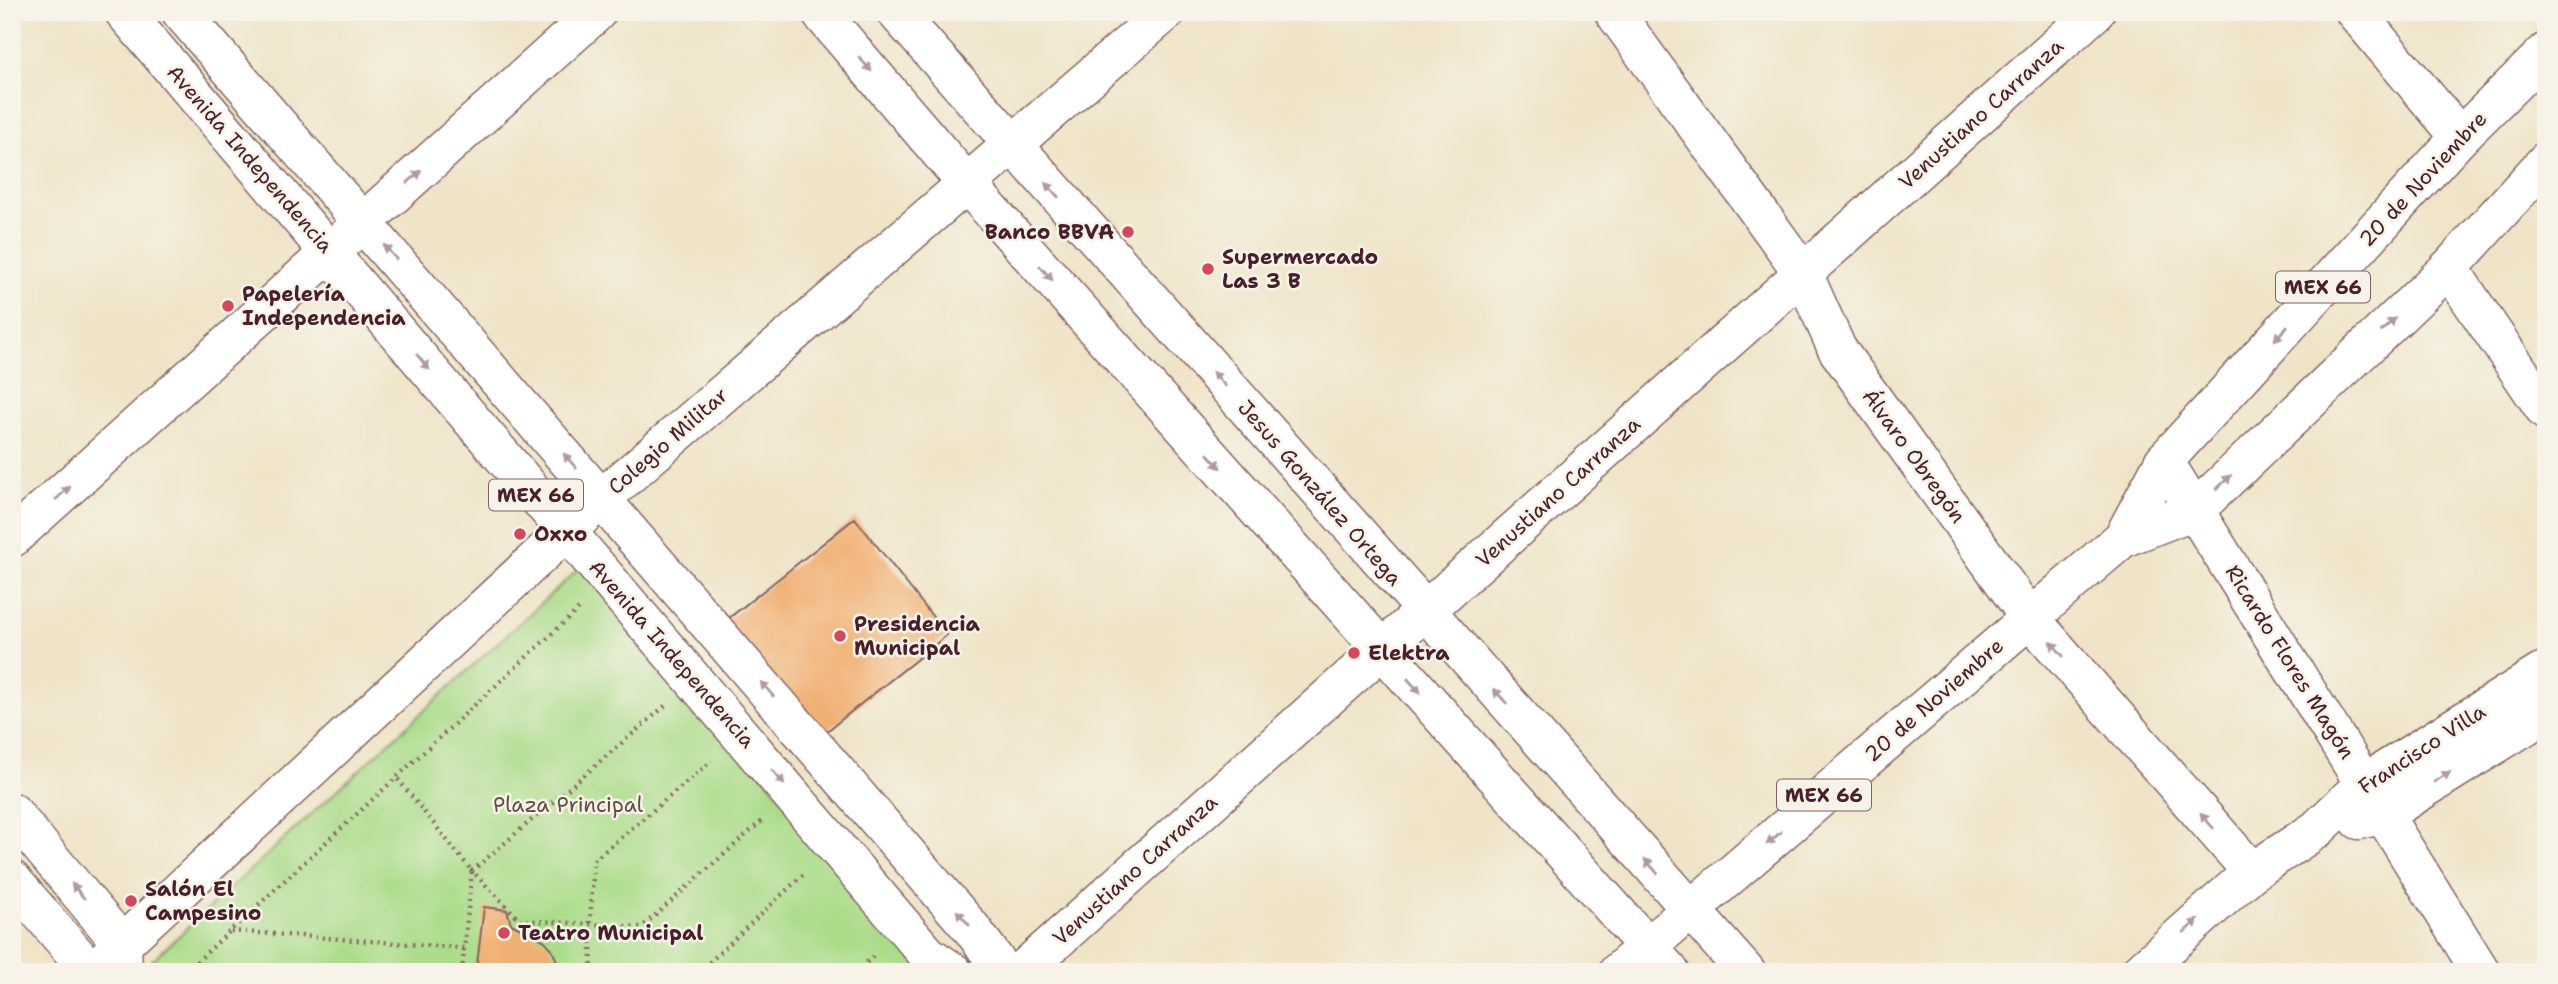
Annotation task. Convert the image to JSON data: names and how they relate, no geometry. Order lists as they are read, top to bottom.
{
  "streets": {
    "street": [
      "Venustiano Carranza",
      "Avenida Independencia",
      "20 de Noviembre",
      "MEX 66",
      "Colegio Militar",
      "Álvaro Obregón",
      "Jesus González Ortega",
      "Ricardo Flores Magón",
      "Francisco Villa"
    ]
  },
  "crossings": [
    ["Venustiano Carranza", "Álvaro Obregón"],
    ["Venustiano Carranza", "Jesus González Ortega"],
    ["Avenida Independencia", "Colegio Militar"],
    ["20 de Noviembre", "Álvaro Obregón"],
    ["20 de Noviembre", "Jesus González Ortega"],
    ["20 de Noviembre", "Ricardo Flores Magón"],
    ["MEX 66", "Colegio Militar"],
    ["Colegio Militar", "Jesus González Ortega"],
    ["Álvaro Obregón", "Francisco Villa"],
    ["Ricardo Flores Magón", "Francisco Villa"]
  ],
  "parks": ["Plaza Principal"],
  "places": [
    "Banco BBVA",
    "Supermercado Las 3 B",
    "Papelería Independencia",
    "Oxxo",
    "Presidencia Municipal",
    "Elektra",
    "Salón El Campesino",
    "Teatro Municipal"
  ]
}
